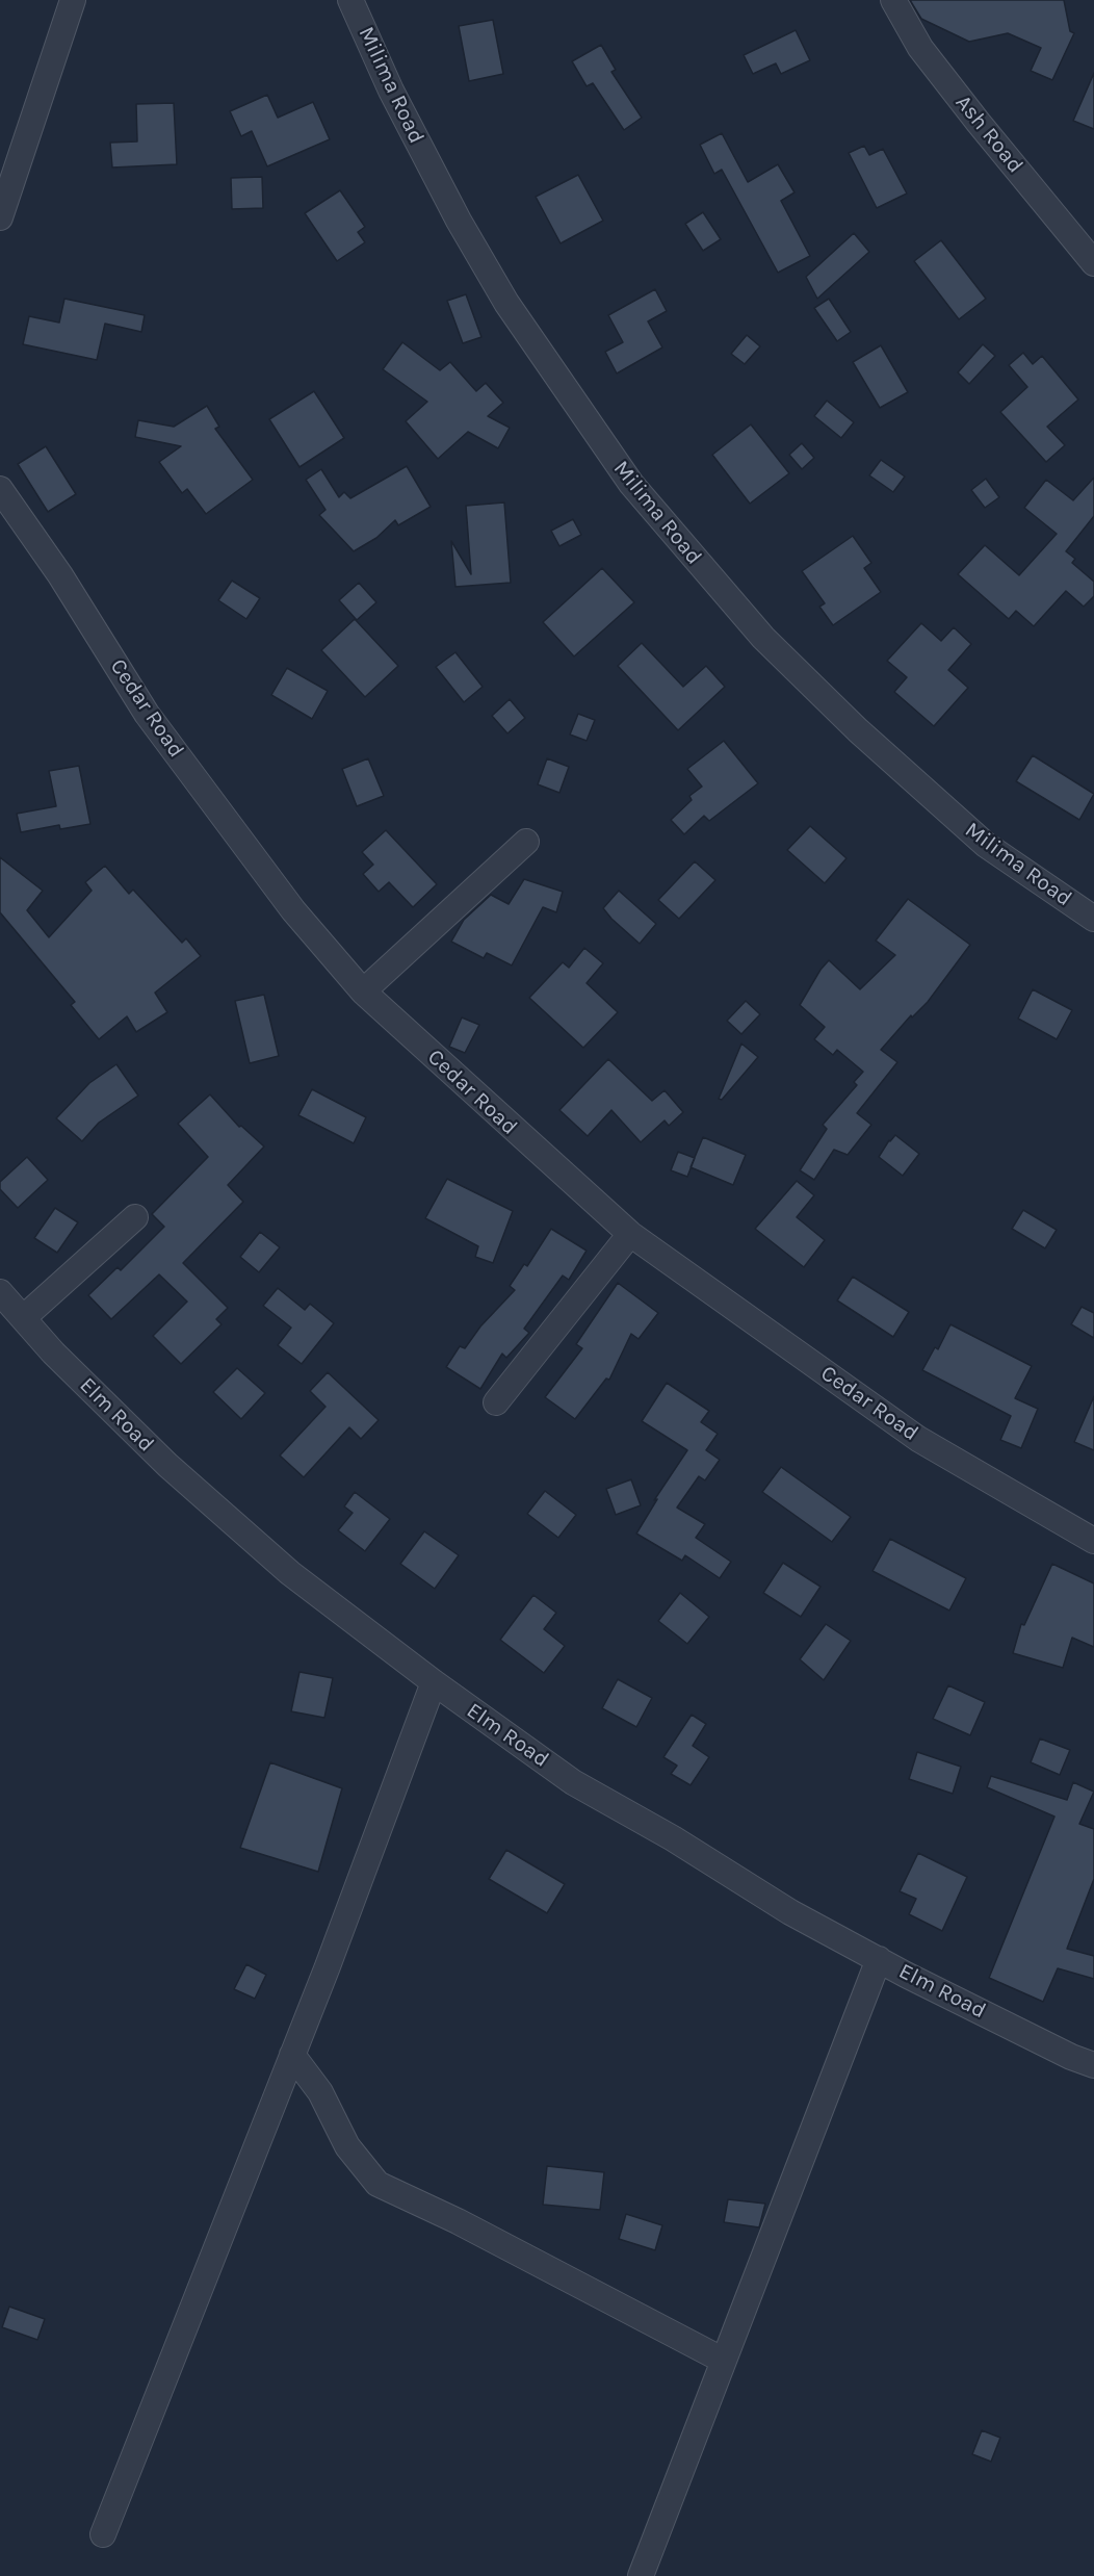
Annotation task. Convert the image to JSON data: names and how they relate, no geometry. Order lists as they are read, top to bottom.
{
  "streets": {
    "street": [
      "Milima Road",
      "Ash Road",
      "Cedar Road",
      "Elm Road"
    ]
  }
}
